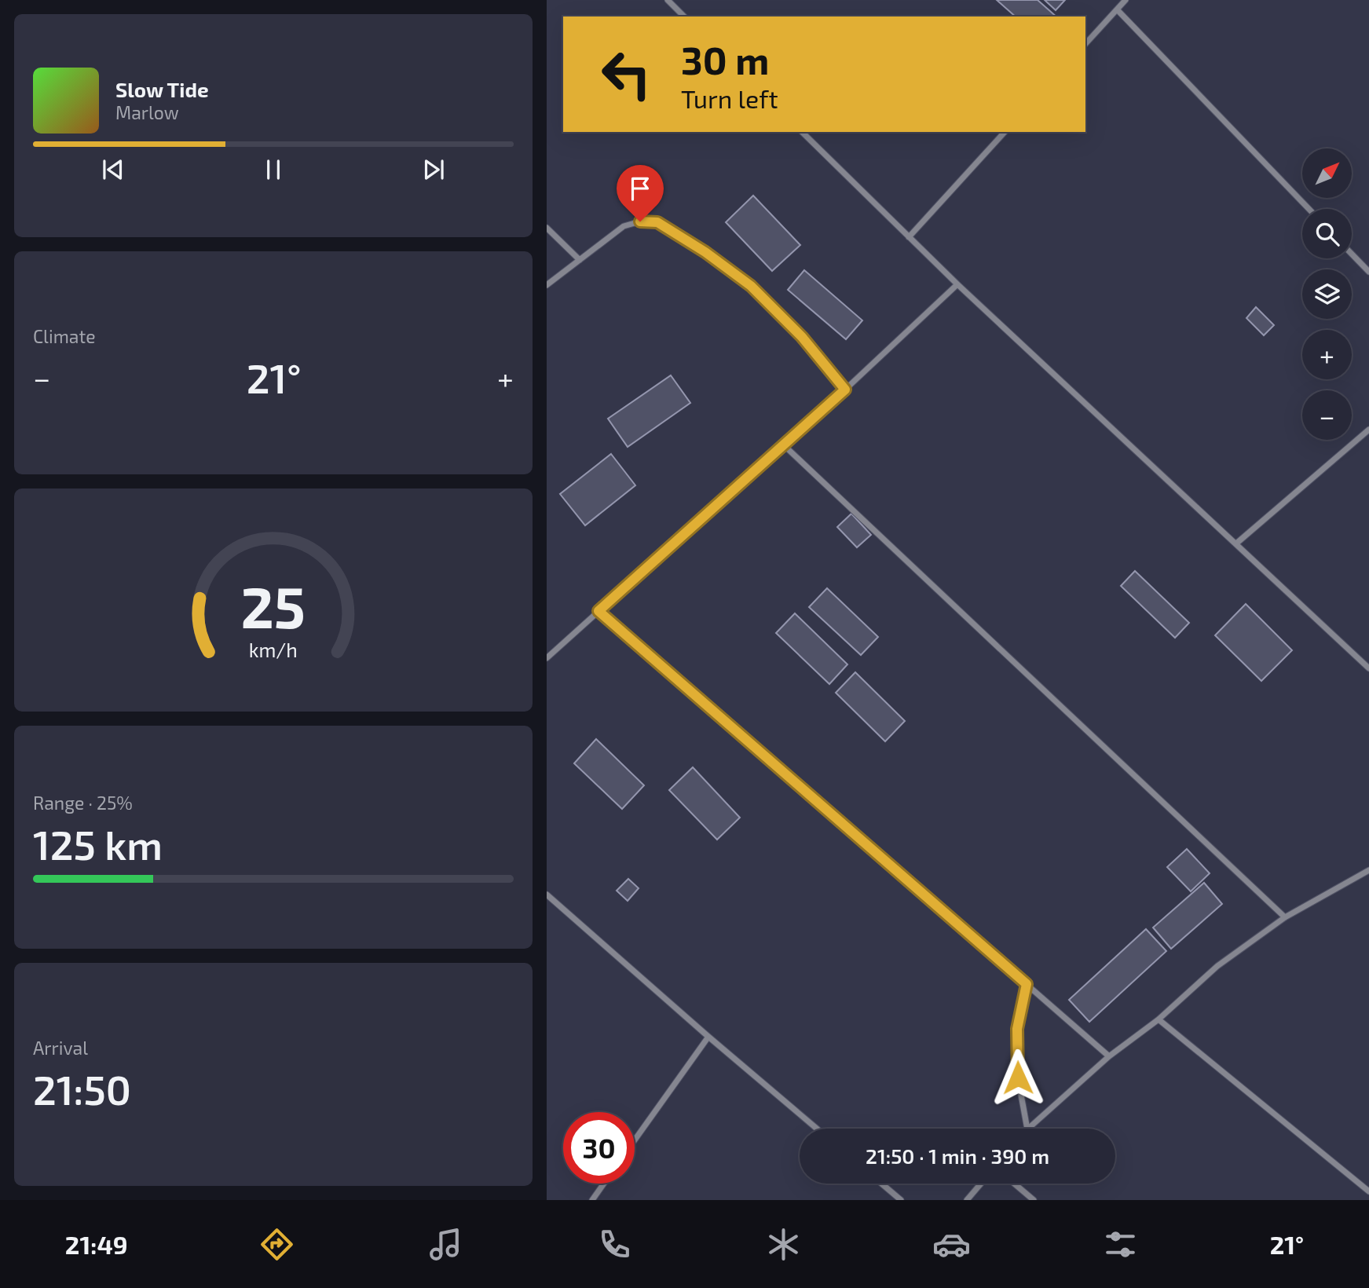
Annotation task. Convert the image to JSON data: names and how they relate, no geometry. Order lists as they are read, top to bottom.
{
  "north": "top right",
  "page": {
    "turn": ["30 m", "Turn left"],
    "song": ["Slow Tide", "Marlow"],
    "map_buttons": ["+", "−"],
    "tile": [
      "Climate",
      ["Range · 25%", "125 km"],
      ["Arrival", "21:50"]
    ],
    "heat": ["−", "21°", "+"],
    "limit": "30",
    "trip": "21:50 · 1 min · 390 m",
    "tabs": ["21:49", "21°"],
    "gauge": ["25", "km/h"]
  }
}
